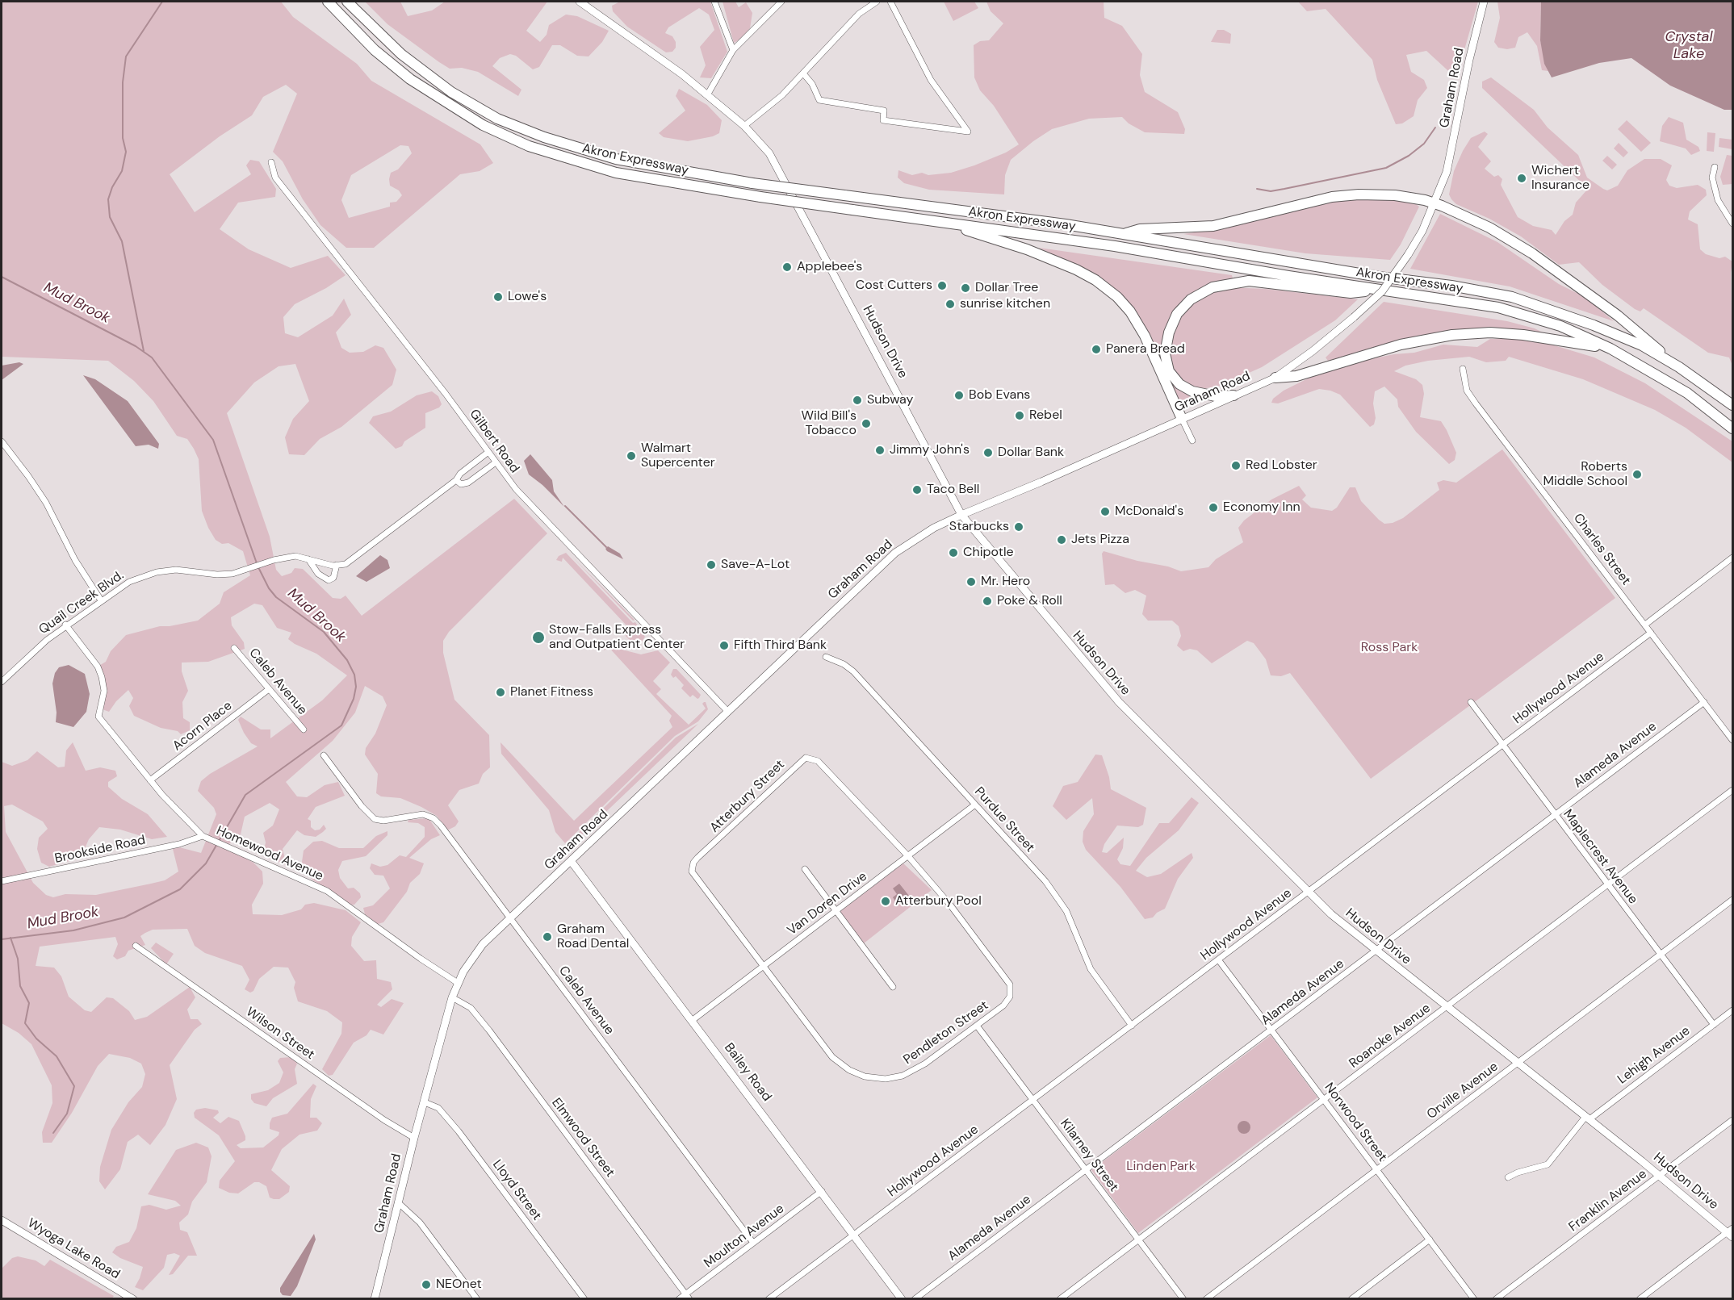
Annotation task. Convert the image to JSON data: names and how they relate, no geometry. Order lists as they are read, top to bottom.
{
  "streets": {
    "highway": ["Akron Expressway"],
    "street": [
      "Graham Road",
      "Hudson Drive",
      "Gilbert Road",
      "Charles Street",
      "Quail Creek Blvd.",
      "Caleb Avenue",
      "Hollywood Avenue",
      "Acorn Place",
      "Alameda Avenue",
      "Atterbury Street",
      "Purdue Street",
      "Brookside Road",
      "Homewood Avenue",
      "Maplecrest Avenue",
      "Van Doren Drive",
      "Pendleton Street",
      "Wilson Street",
      "Roanoke Avenue",
      "Lehigh Avenue",
      "Bailey Road",
      "Orville Avenue",
      "Norwood Street",
      "Elmwood Street",
      "Kilarney Street",
      "Lloyd Street",
      "Franklin Avenue",
      "Moulton Avenue",
      "Wyoga Lake Road"
    ]
  },
  "crossings": [
    ["Graham Road", "Hudson Drive"],
    ["Graham Road", "Gilbert Road"],
    ["Graham Road", "Caleb Avenue"],
    ["Graham Road", "Homewood Avenue"],
    ["Graham Road", "Wilson Street"],
    ["Graham Road", "Bailey Road"],
    ["Graham Road", "Elmwood Street"],
    ["Graham Road", "Lloyd Street"],
    ["Hudson Drive", "Hollywood Avenue"],
    ["Hudson Drive", "Alameda Avenue"],
    ["Hudson Drive", "Roanoke Avenue"],
    ["Hudson Drive", "Lehigh Avenue"],
    ["Hudson Drive", "Orville Avenue"],
    ["Hudson Drive", "Franklin Avenue"],
    ["Charles Street", "Hollywood Avenue"],
    ["Charles Street", "Alameda Avenue"],
    ["Quail Creek Blvd.", "Homewood Avenue"],
    ["Caleb Avenue", "Acorn Place"],
    ["Caleb Avenue", "Moulton Avenue"],
    ["Hollywood Avenue", "Purdue Street"],
    ["Hollywood Avenue", "Maplecrest Avenue"],
    ["Hollywood Avenue", "Bailey Road"],
    ["Hollywood Avenue", "Norwood Street"],
    ["Hollywood Avenue", "Kilarney Street"],
    ["Acorn Place", "Homewood Avenue"],
    ["Alameda Avenue", "Maplecrest Avenue"],
    ["Alameda Avenue", "Norwood Street"],
    ["Alameda Avenue", "Kilarney Street"],
    ["Atterbury Street", "Van Doren Drive"],
    ["Atterbury Street", "Pendleton Street"],
    ["Purdue Street", "Van Doren Drive"],
    ["Brookside Road", "Homewood Avenue"],
    ["Maplecrest Avenue", "Roanoke Avenue"],
    ["Maplecrest Avenue", "Lehigh Avenue"],
    ["Maplecrest Avenue", "Orville Avenue"],
    ["Van Doren Drive", "Pendleton Street"],
    ["Van Doren Drive", "Bailey Road"],
    ["Pendleton Street", "Kilarney Street"],
    ["Roanoke Avenue", "Norwood Street"],
    ["Roanoke Avenue", "Kilarney Street"],
    ["Bailey Road", "Moulton Avenue"],
    ["Orville Avenue", "Norwood Street"],
    ["Elmwood Street", "Moulton Avenue"]
  ],
  "water": ["Crystal Lake", "Mud Brook"],
  "parks": ["Ross Park", "Linden Park"],
  "places": [
    "Wichert Insurance",
    "Applebee's",
    "Cost Cutters",
    "Dollar Tree",
    "Lowe's",
    "sunrise kitchen",
    "Panera Bread",
    "Bob Evans",
    "Subway",
    "Rebel",
    "Wild Bill's Tobacco",
    "Jimmy John's",
    "Dollar Bank",
    "Walmart Supercenter",
    "Red Lobster",
    "Roberts Middle School",
    "Taco Bell",
    "Economy Inn",
    "McDonald's",
    "Starbucks",
    "Jets Pizza",
    "Chipotle",
    "Save-A-Lot",
    "Mr. Hero",
    "Poke & Roll",
    "Stow-Falls Express and Outpatient Center",
    "Fifth Third Bank",
    "Planet Fitness",
    "Atterbury Pool",
    "Graham Road Dental",
    "NEOnet"
  ]
}
